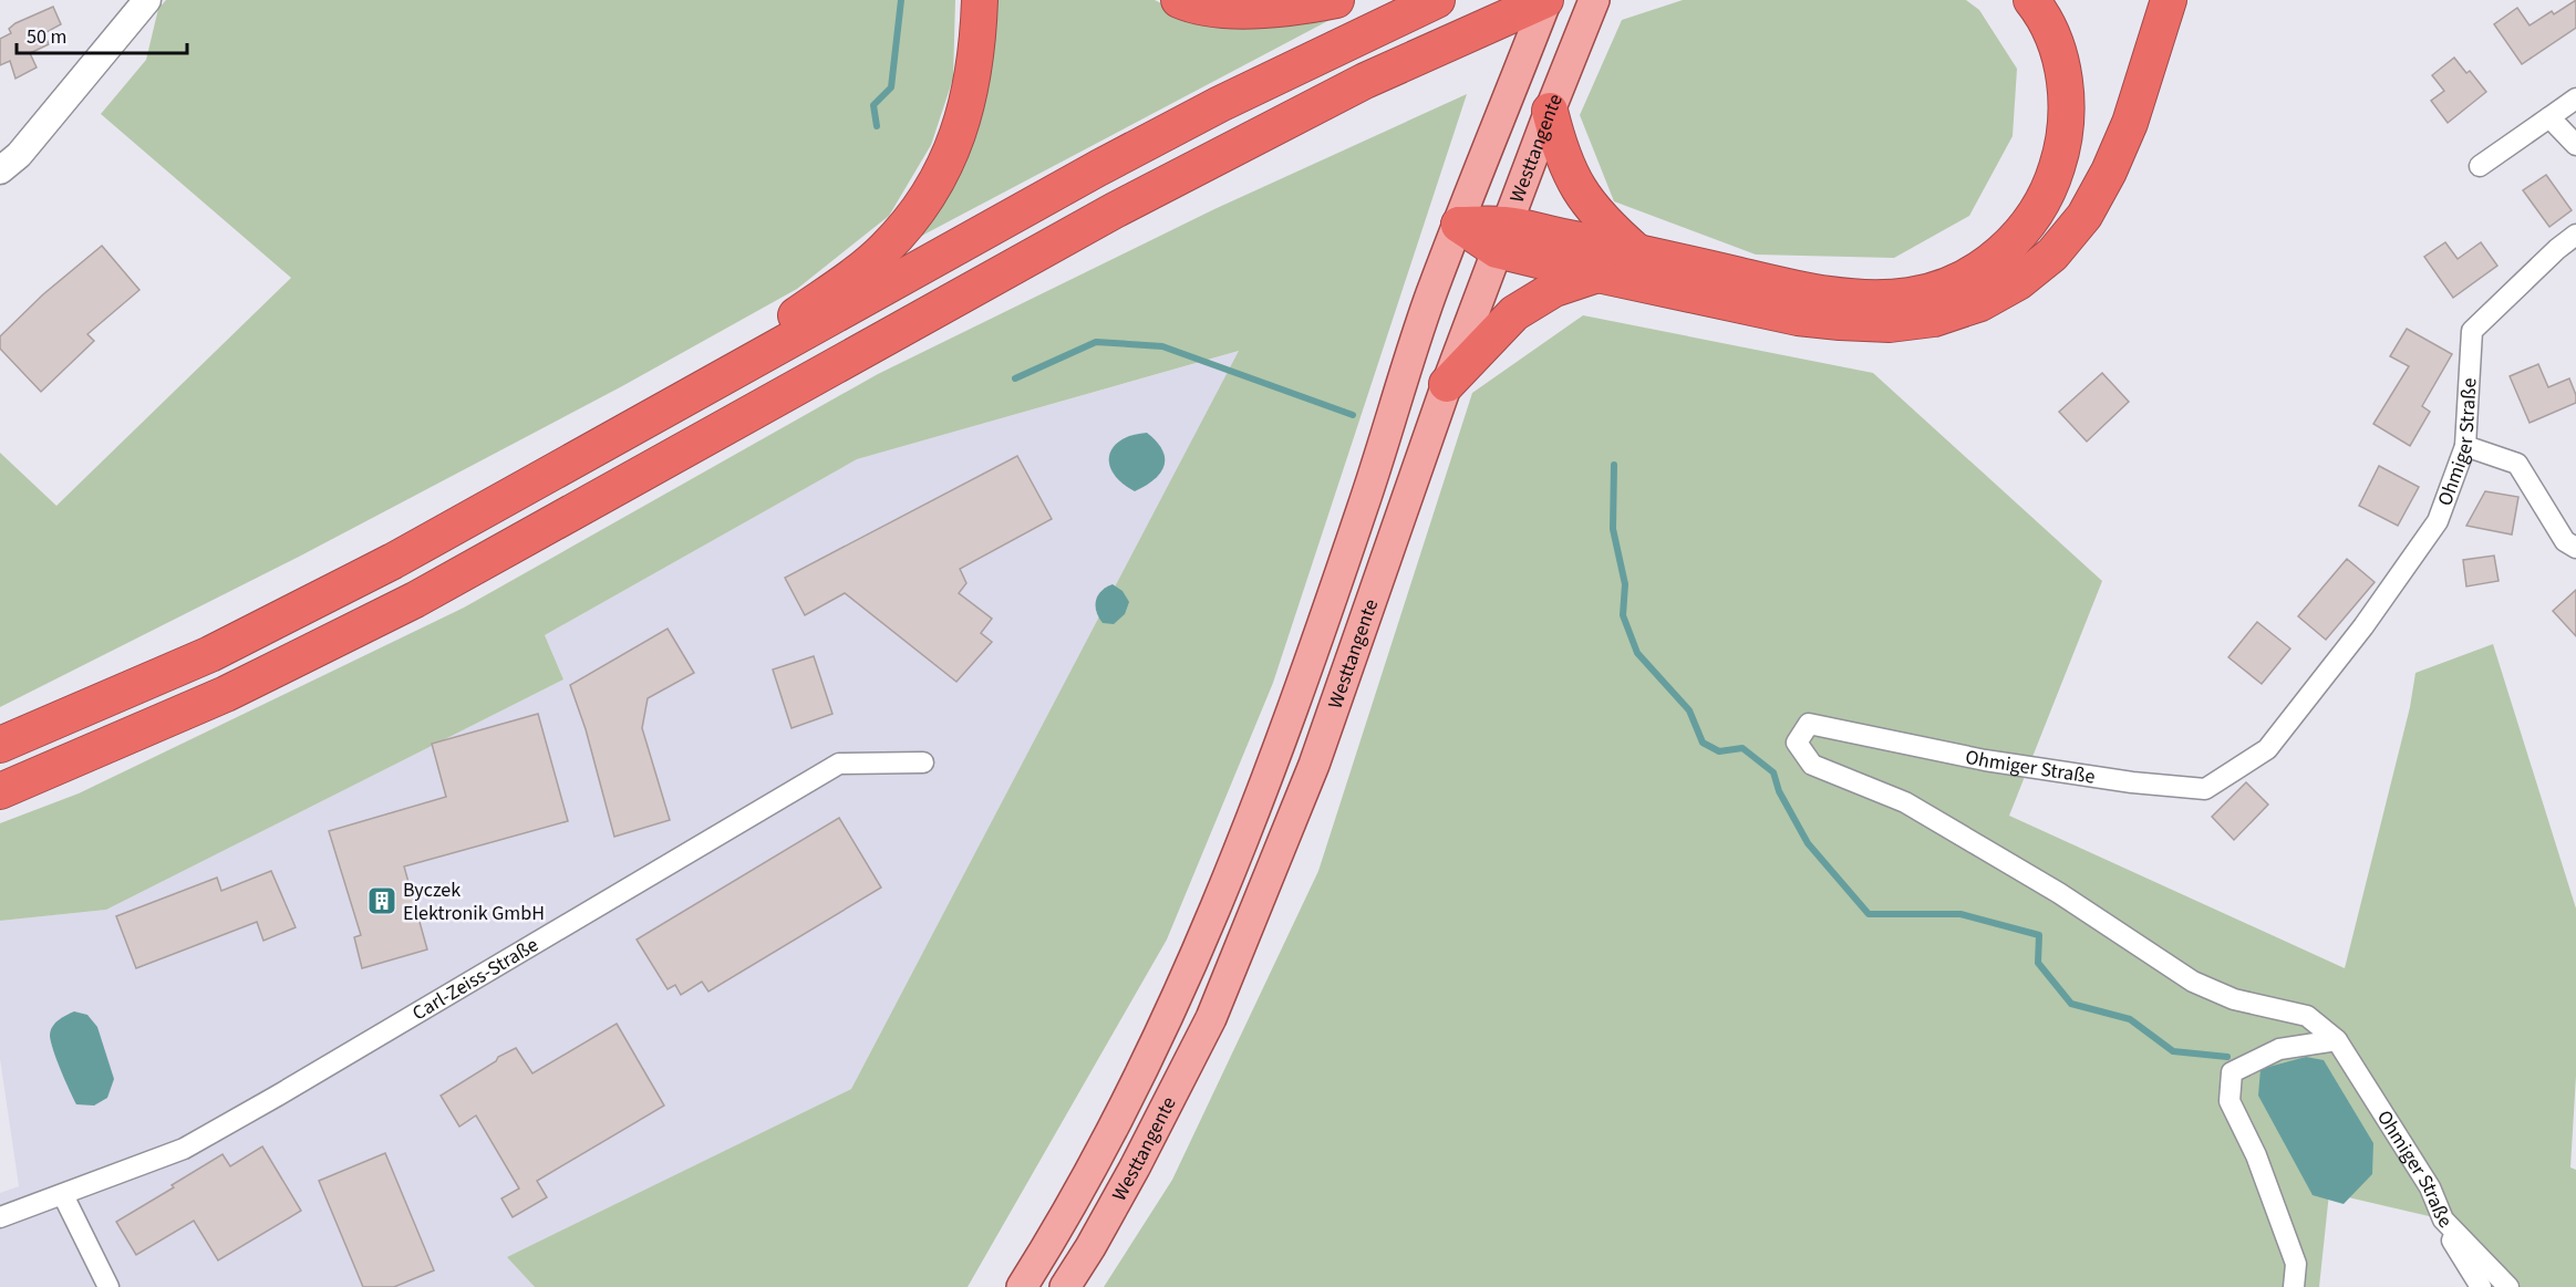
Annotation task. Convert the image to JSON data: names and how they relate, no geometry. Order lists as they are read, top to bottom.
{
  "streets": {
    "main road": ["Westtangente"],
    "street": ["Ohmiger Straße", "Carl-Zeiss-Straße"]
  },
  "places": {
    "building": ["Byczek Elektronik GmbH"]
  },
  "scale_bar": "50 m"
}
